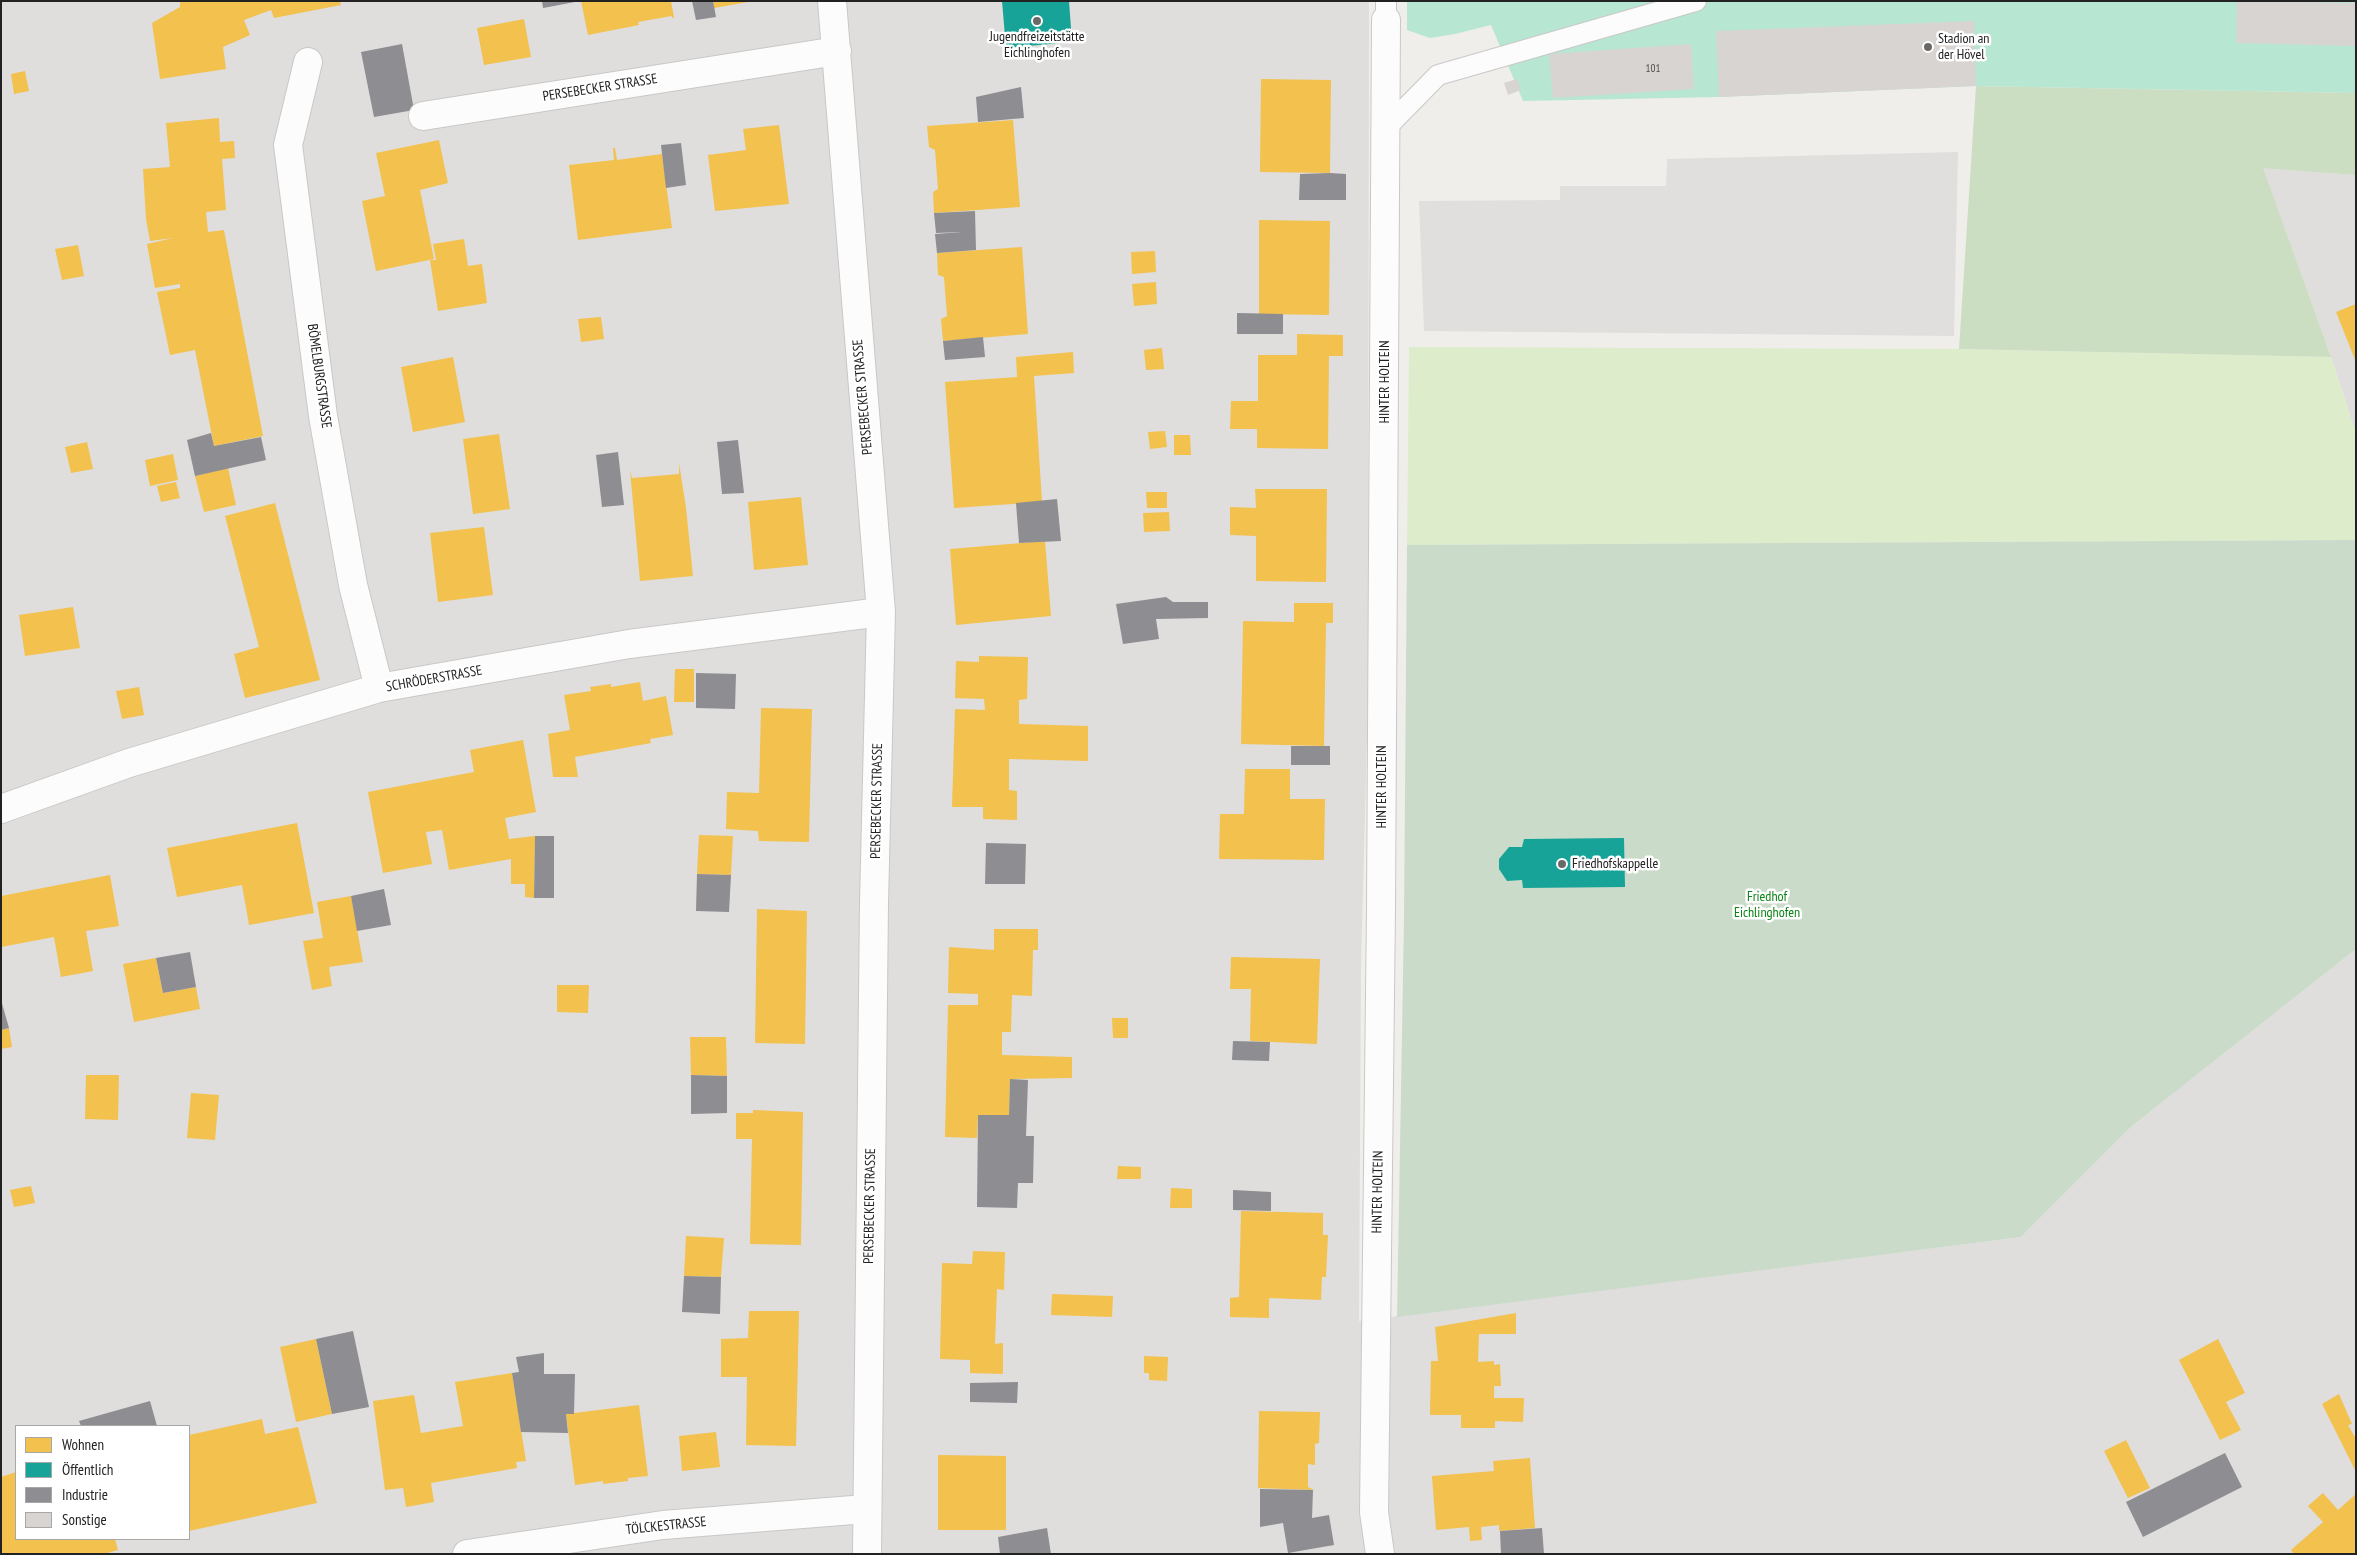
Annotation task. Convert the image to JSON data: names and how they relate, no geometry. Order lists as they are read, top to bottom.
{
  "streets": {
    "street": [
      "PERSEBECKER STRASSE",
      "BÖMELBURGSTRASSE",
      "HINTER HOLTEIN",
      "SCHRÖDERSTRASSE",
      "TÖLCKESTRASSE"
    ]
  },
  "crossings": [
    ["PERSEBECKER STRASSE", "SCHRÖDERSTRASSE"],
    ["PERSEBECKER STRASSE", "TÖLCKESTRASSE"],
    ["BÖMELBURGSTRASSE", "SCHRÖDERSTRASSE"]
  ],
  "parks": ["Friedhof Eichlinghofen"],
  "places": ["Jugendfreizeitstätte Eichlinghofen", "Stadion an der Hövel", "Friedhofskappelle"],
  "house_numbers": ["101"],
  "legend": [
    "Wohnen",
    "Öffentlich",
    "Industrie",
    "Sonstige"
  ]
}
